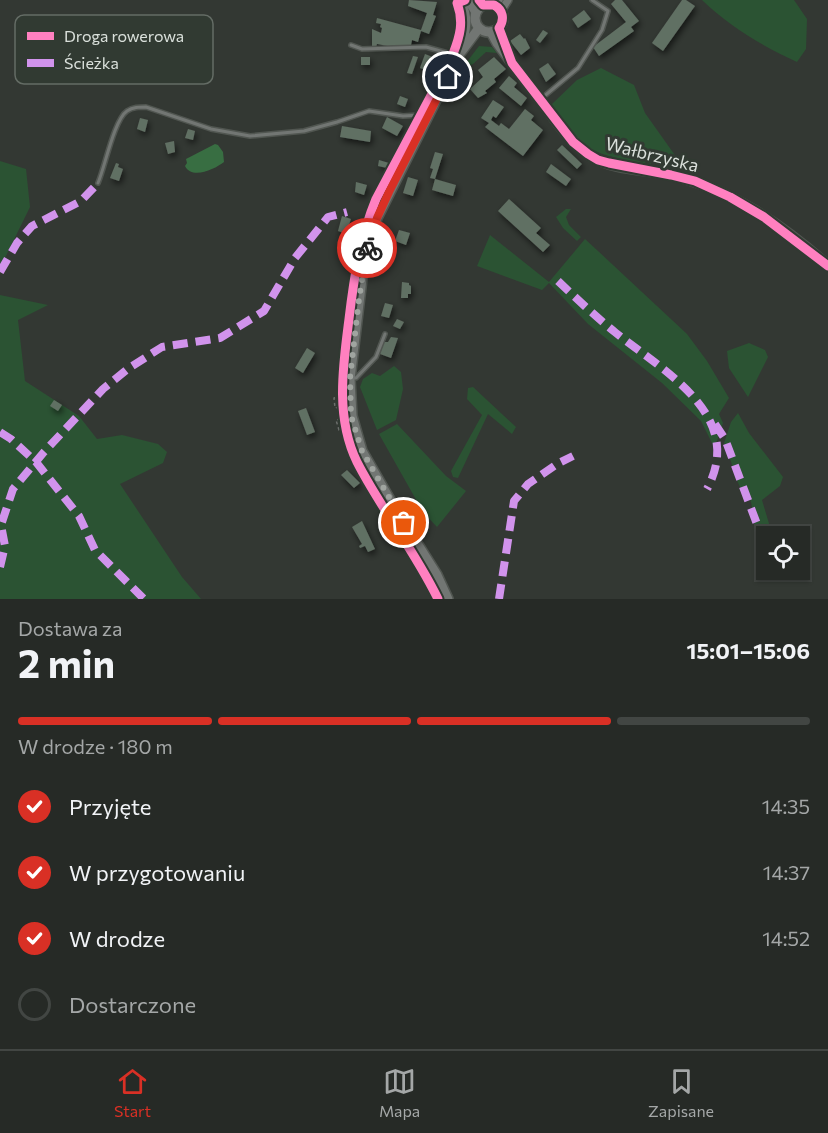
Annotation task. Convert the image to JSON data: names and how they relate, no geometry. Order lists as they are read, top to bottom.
{
  "streets": {
    "main road": ["Wałbrzyska"]
  },
  "legend": ["Droga rowerowa", "Ścieżka"],
  "page": {
    "heading": ["2 min", "Dostawa za", "15:01–15:06"],
    "bar": "W drodze · 180 m",
    "list": [
      ["Przyjęte", "14:35"],
      ["W przygotowaniu", "14:37"],
      ["W drodze", "14:52"],
      "Dostarczone"
    ],
    "tabs": ["Start", "Mapa", "Zapisane"]
  }
}
